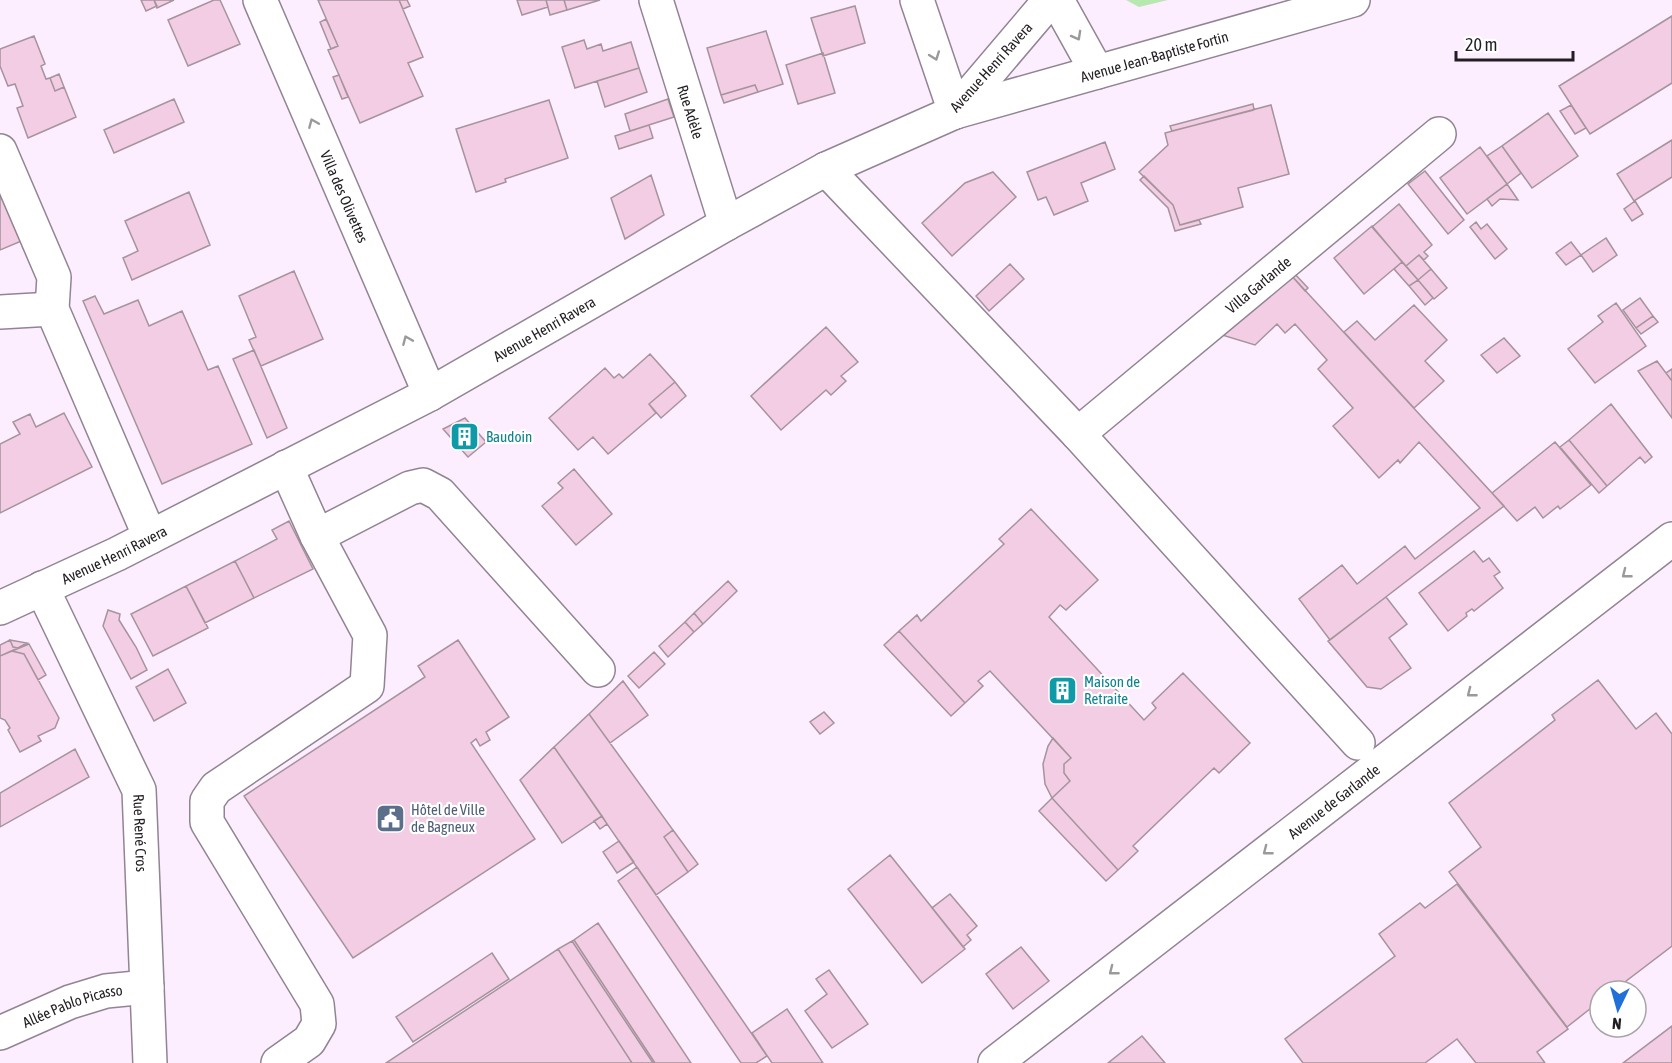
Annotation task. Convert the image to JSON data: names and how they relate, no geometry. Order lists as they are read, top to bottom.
{
  "streets": {
    "street": [
      "Avenue Jean-Baptiste Fortin",
      "Avenue Henri Ravera",
      "Rue Adèle",
      "Villa des Olivettes",
      "Villa Garlande",
      "Avenue de Garlande",
      "Rue René Cros",
      "Allée Pablo Picasso"
    ]
  },
  "crossings": [
    ["Avenue Jean-Baptiste Fortin", "Avenue Henri Ravera"],
    ["Avenue Henri Ravera", "Rue Adèle"],
    ["Avenue Henri Ravera", "Villa des Olivettes"],
    ["Avenue Henri Ravera", "Rue René Cros"],
    ["Rue René Cros", "Allée Pablo Picasso"]
  ],
  "one_way": ["Villa des Olivettes", "Avenue de Garlande"],
  "places": {
    "building": ["Baudoin", "Maison de Retraite"],
    "public building": ["Hôtel de Ville de Bagneux"]
  },
  "scale_bar": "20 m",
  "north": "bottom"
}
